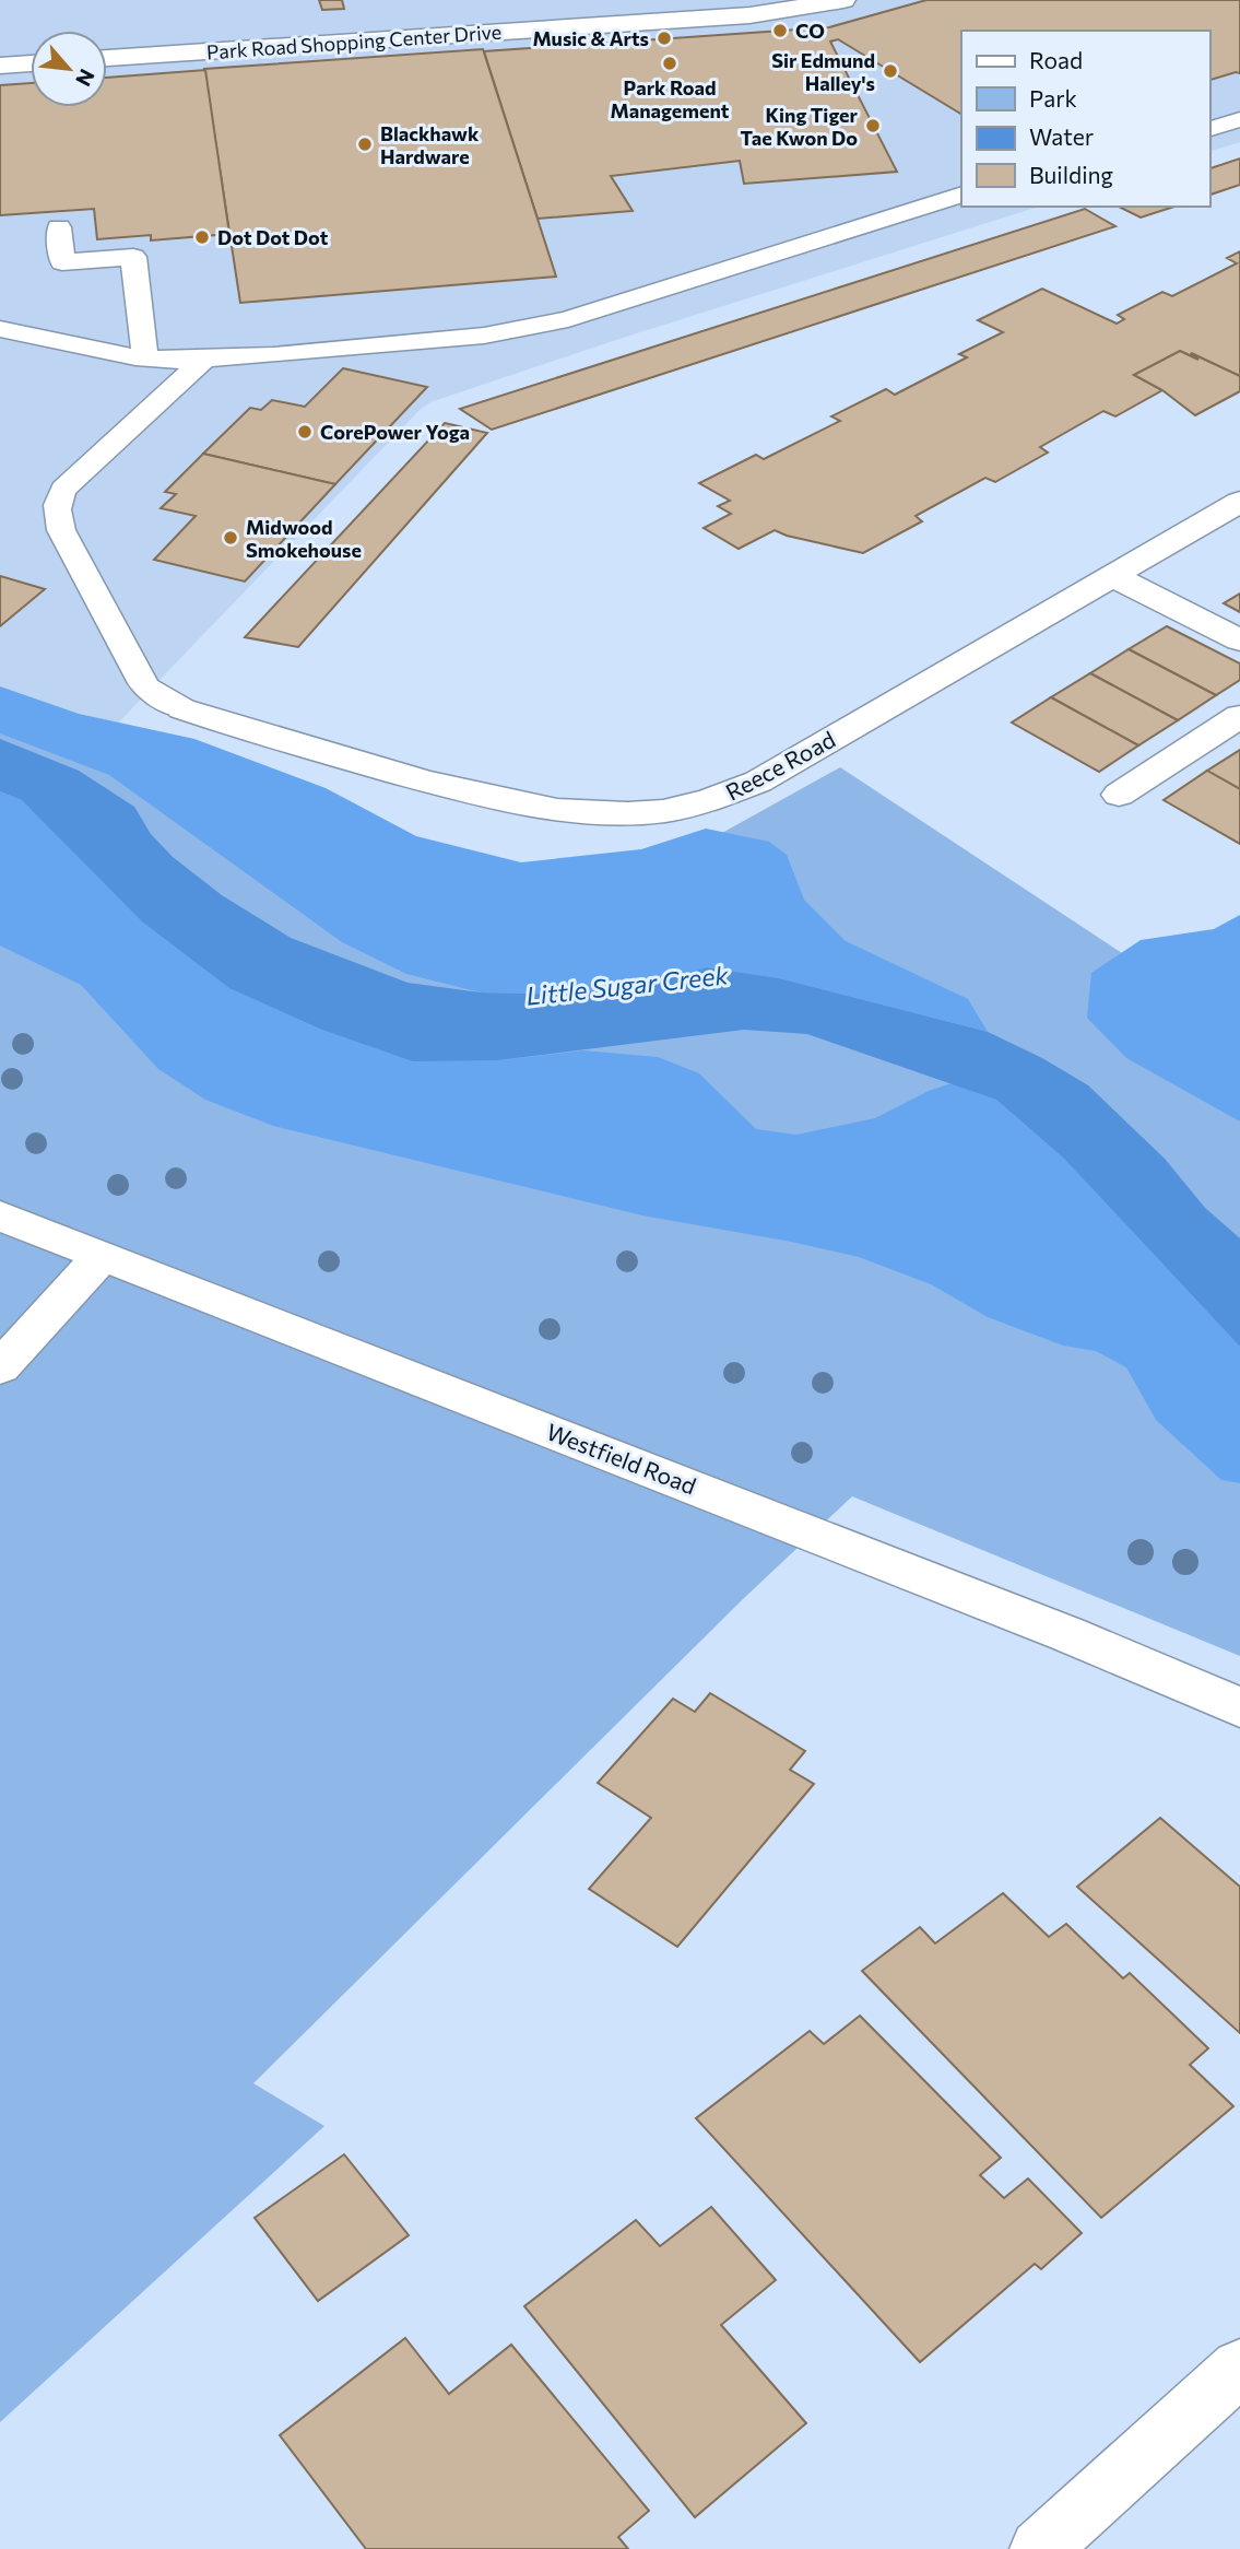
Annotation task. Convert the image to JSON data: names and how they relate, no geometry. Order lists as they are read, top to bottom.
{
  "streets": {
    "street": ["Park Road Shopping Center Drive", "Reece Road", "Westfield Road"]
  },
  "water": ["Little Sugar Creek"],
  "places": [
    "CO",
    "Music & Arts",
    "Park Road Management",
    "Sir Edmund Halley's",
    "King Tiger Tae Kwon Do",
    "Blackhawk Hardware",
    "Dot Dot Dot",
    "CorePower Yoga",
    "Midwood Smokehouse"
  ],
  "legend": [
    "Road",
    "Park",
    "Water",
    "Building"
  ],
  "north": "bottom right"
}
